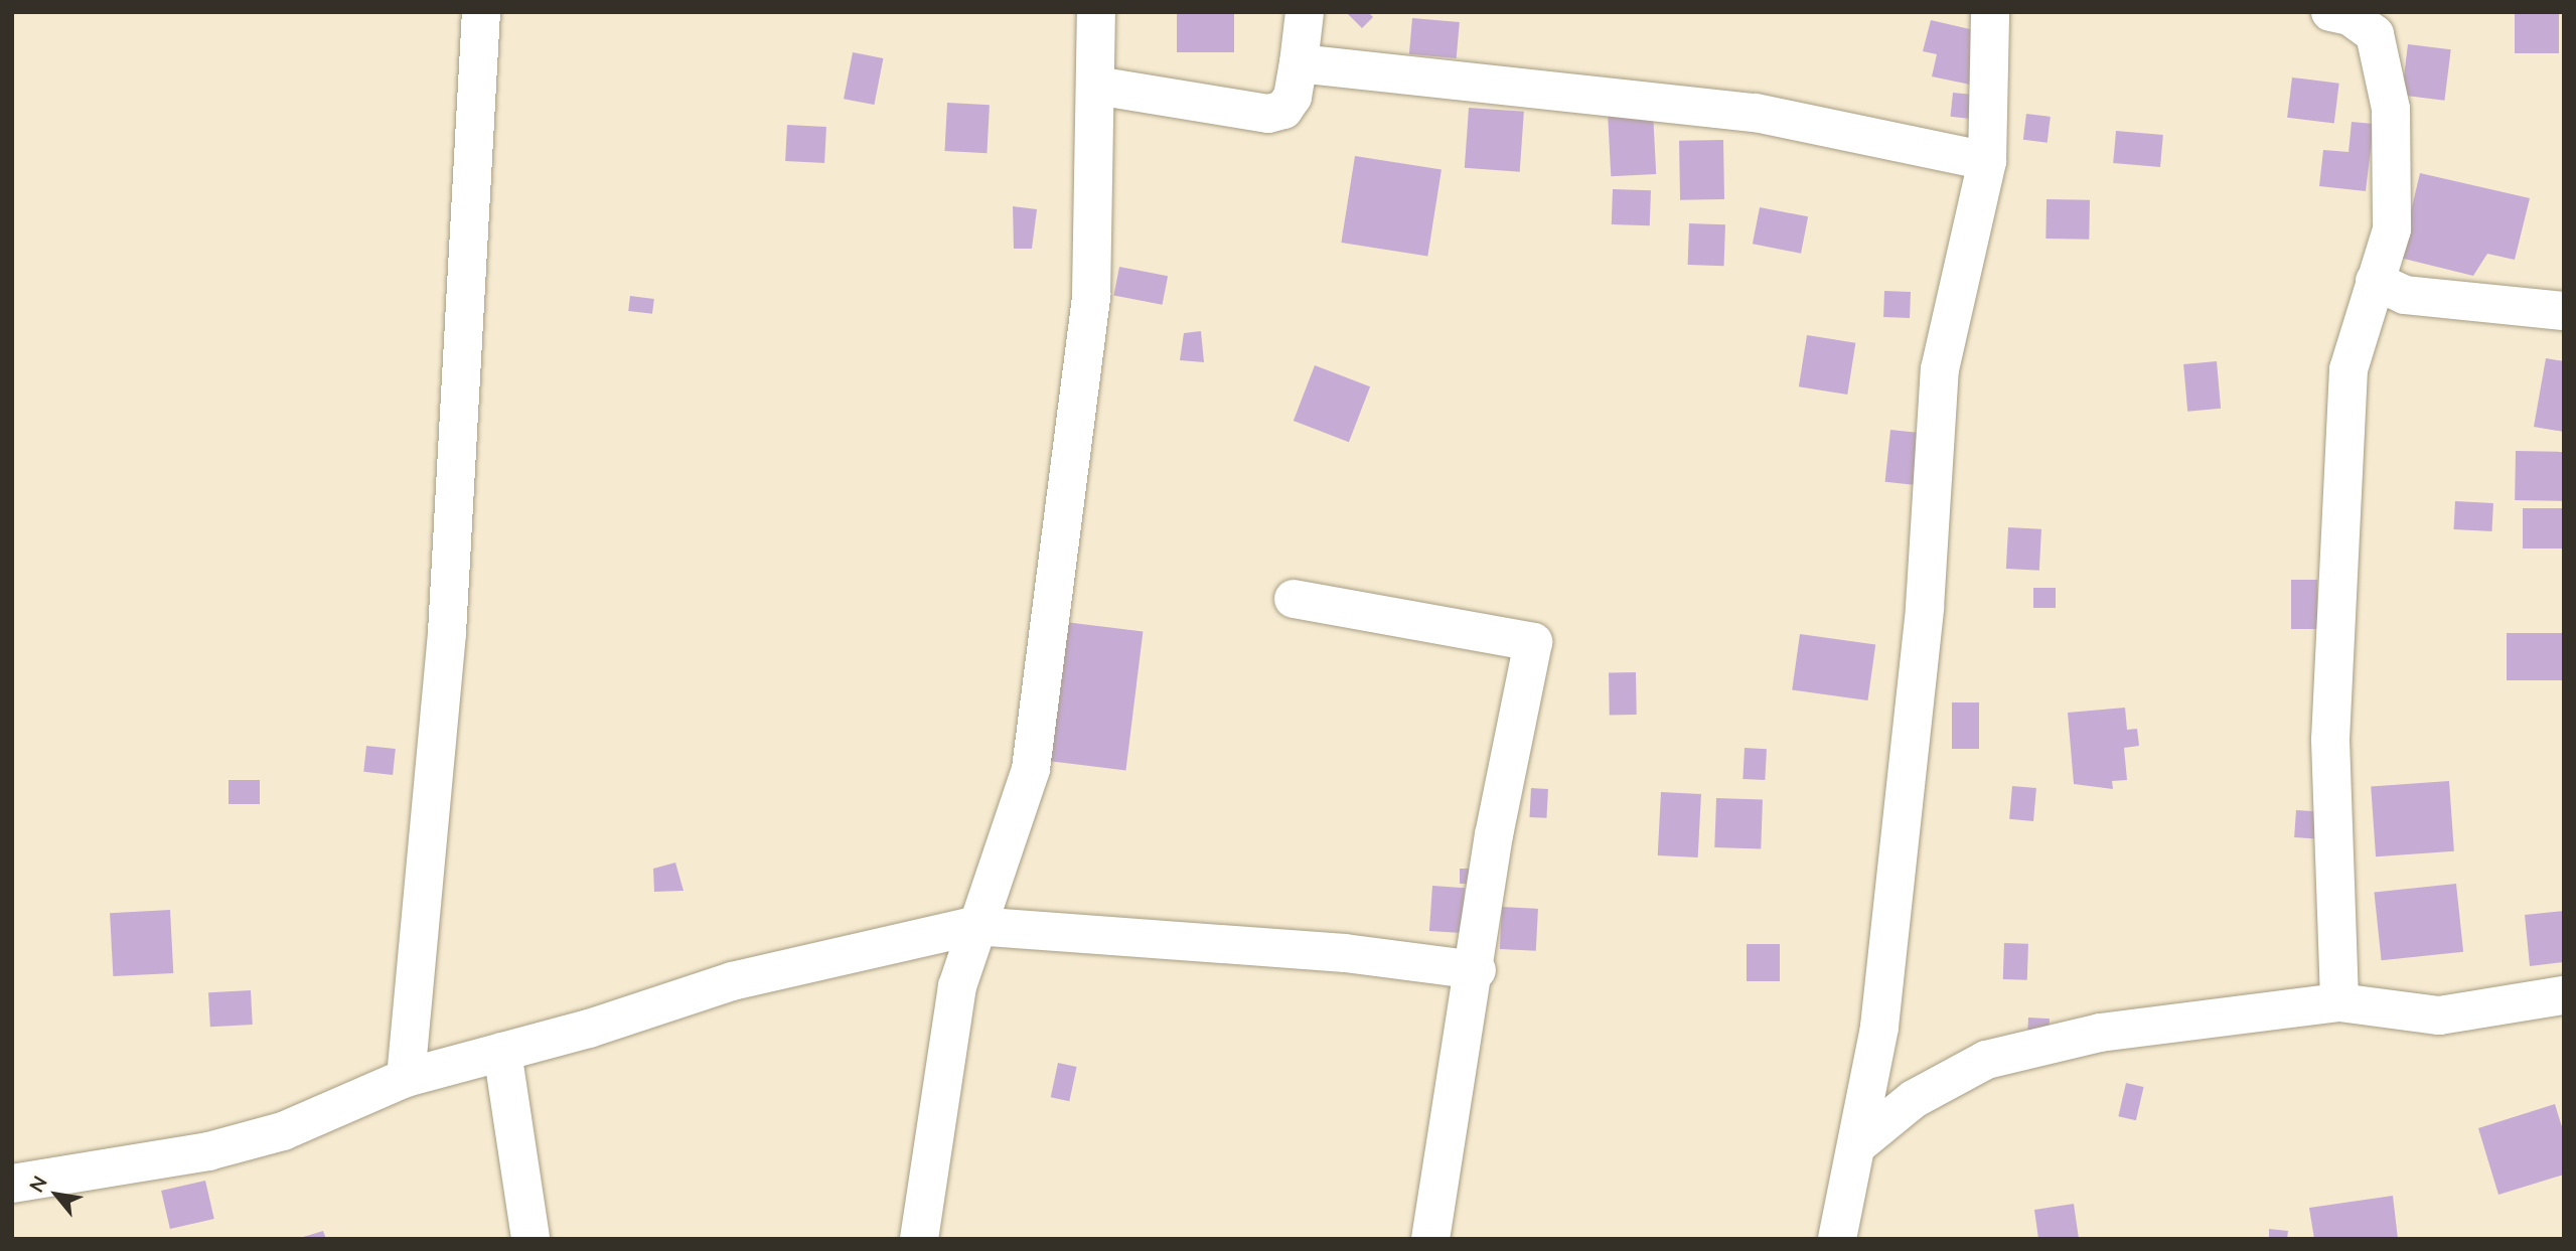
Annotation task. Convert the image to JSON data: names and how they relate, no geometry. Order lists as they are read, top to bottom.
{
  "north": "top left"
}
